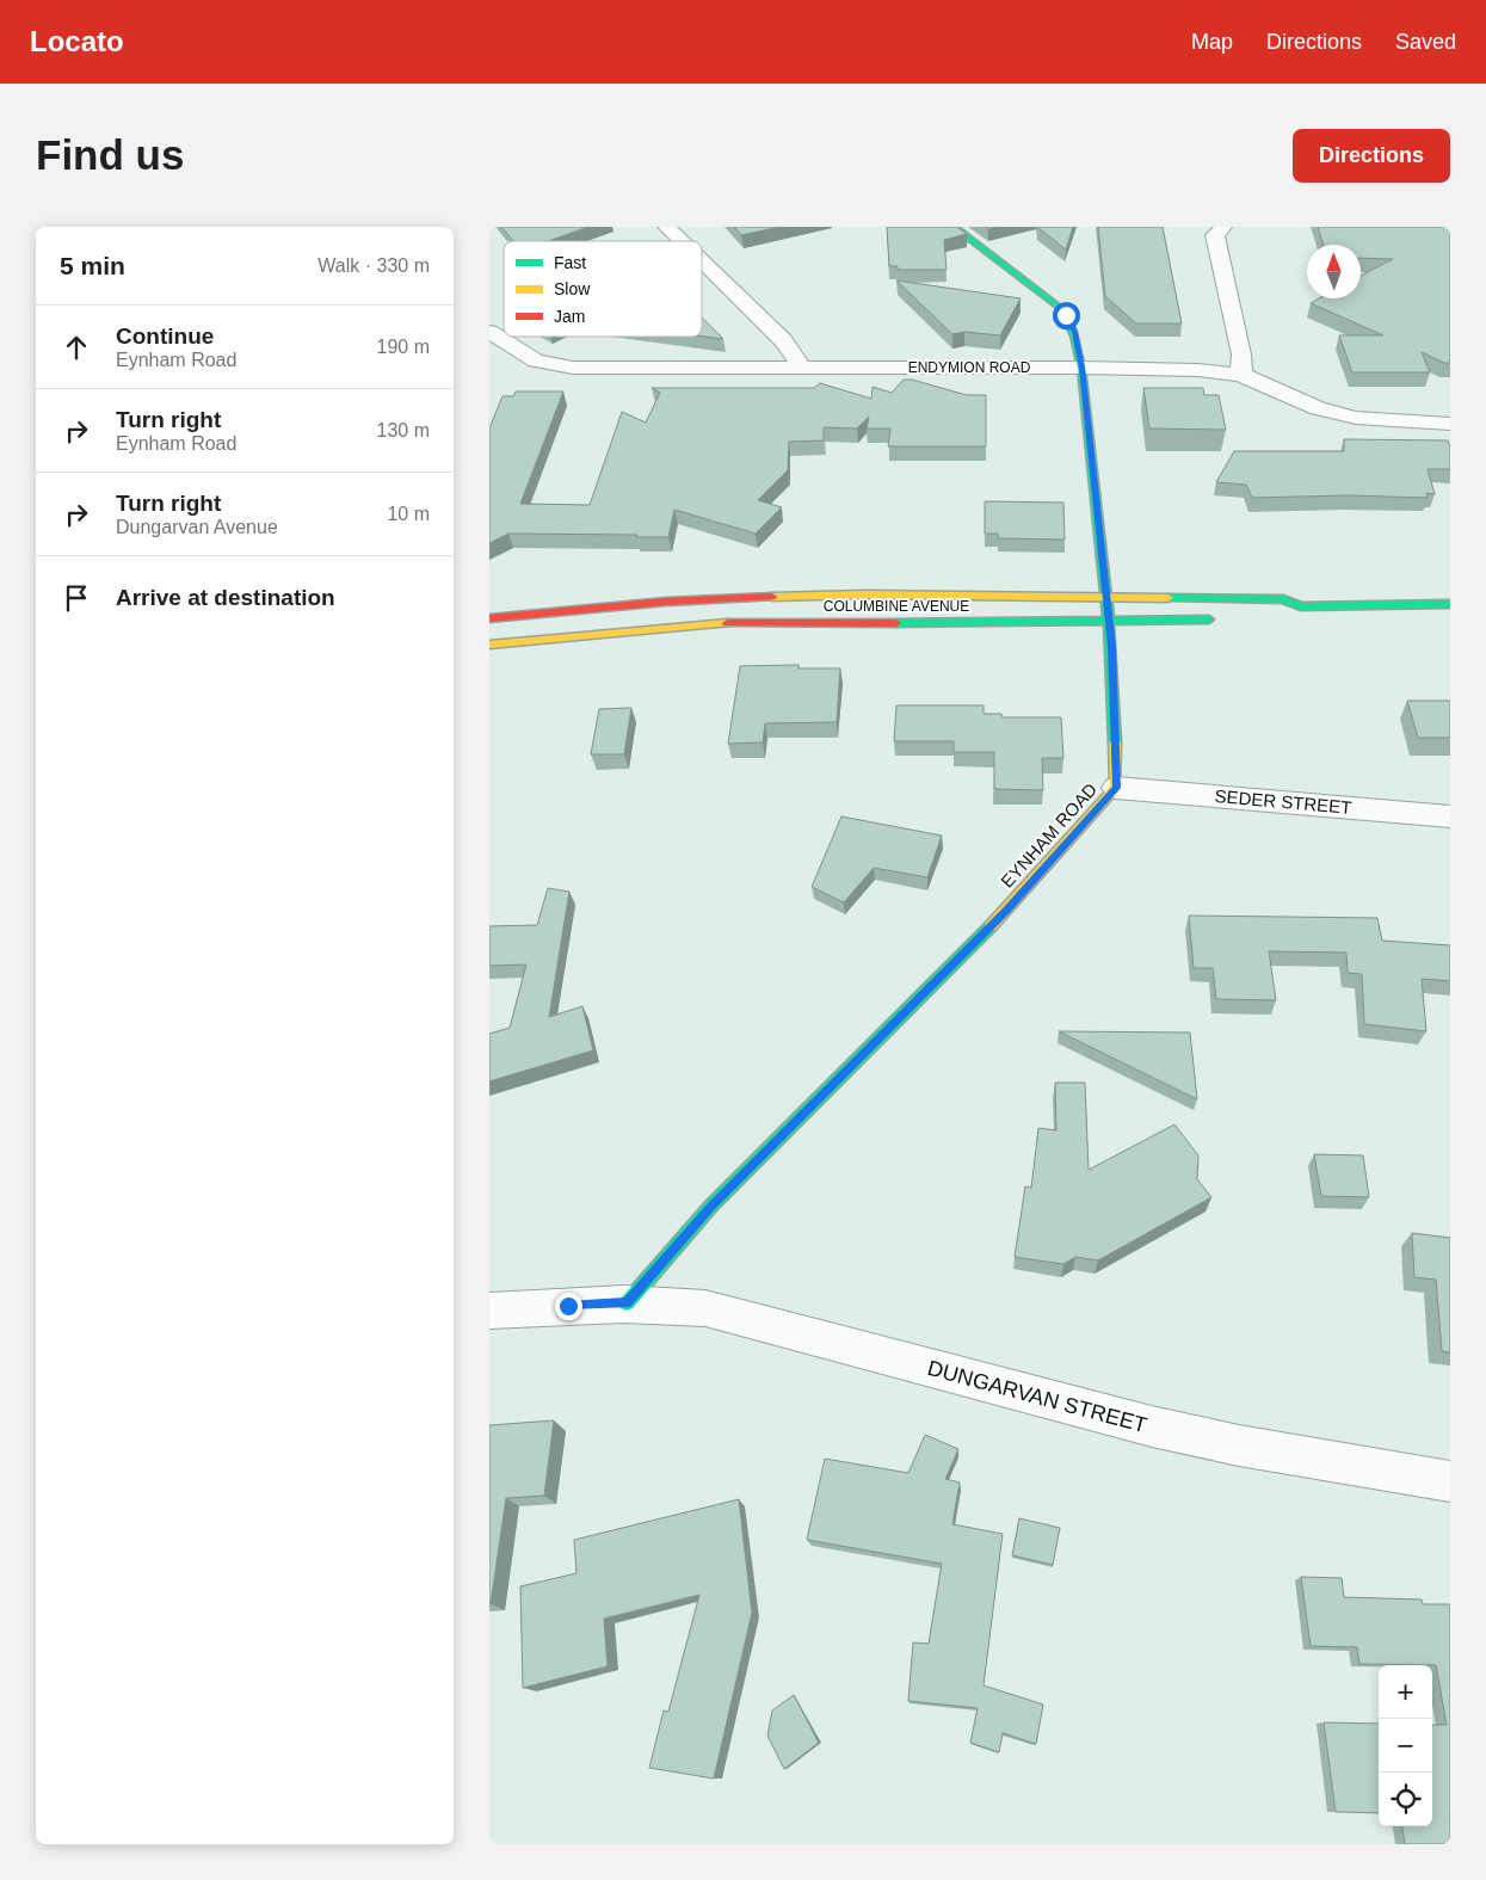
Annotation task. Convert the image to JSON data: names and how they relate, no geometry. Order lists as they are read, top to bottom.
{
  "streets": {
    "main road": ["COLUMBINE AVENUE", "EYNHAM ROAD"],
    "street": ["ENDYMION ROAD", "SEDER STREET", "DUNGARVAN STREET"]
  },
  "crossings": [
    ["ENDYMION ROAD", "EYNHAM ROAD"],
    ["COLUMBINE AVENUE", "EYNHAM ROAD"],
    ["SEDER STREET", "EYNHAM ROAD"],
    ["EYNHAM ROAD", "DUNGARVAN STREET"]
  ],
  "legend": ["Fast", "Slow", "Jam"],
  "north": "top",
  "page": {
    "header": "Locato",
    "nav": ["Map", "Directions", "Saved"],
    "buttons": "Directions",
    "title": "Find us",
    "heading": ["5 min", "Walk · 330 m"],
    "list": [
      ["Continue", "Eynham Road", "190 m"],
      ["Turn right", "Eynham Road", "130 m"],
      ["Turn right", "Dungarvan Avenue", "10 m"],
      "Arrive at destination"
    ],
    "map_buttons": ["+", "−"]
  }
}
